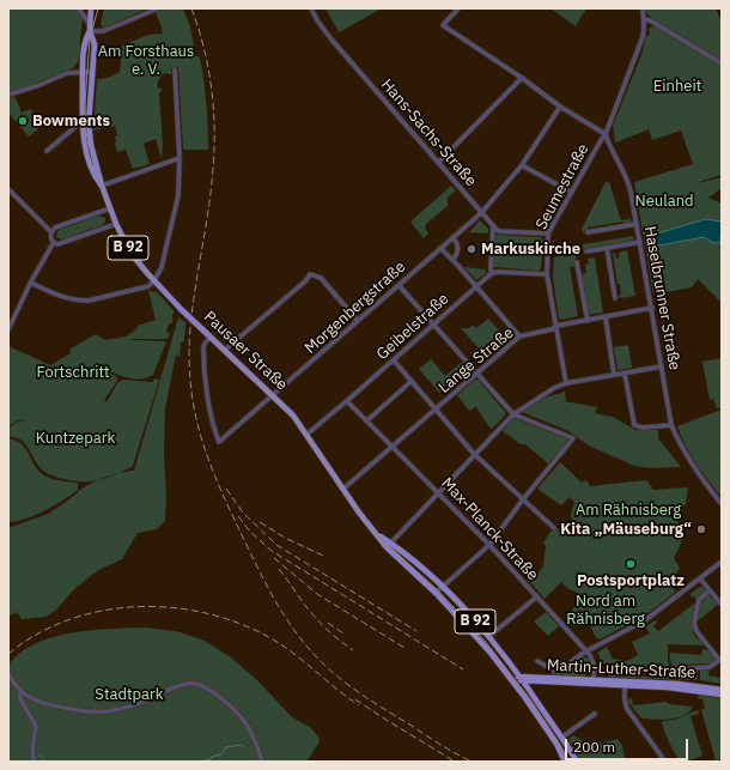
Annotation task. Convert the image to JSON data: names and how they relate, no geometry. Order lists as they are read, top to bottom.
{
  "streets": {
    "main road": ["B 92", "Pausaer Straße", "Martin-Luther-Straße"],
    "street": [
      "Hans-Sachs-Straße",
      "Seumestraße",
      "Haselbrunner Straße",
      "Morgenbergstraße",
      "Geibelstraße",
      "Lange Straße",
      "Max-Planck-Straße"
    ]
  },
  "crossings": [
    ["Hans-Sachs-Straße", "Morgenbergstraße"],
    ["Seumestraße", "Haselbrunner Straße"],
    ["Seumestraße", "Lange Straße"],
    ["Haselbrunner Straße", "Lange Straße"],
    ["Morgenbergstraße", "Pausaer Straße"],
    ["Geibelstraße", "Pausaer Straße"],
    ["Geibelstraße", "Max-Planck-Straße"],
    ["Pausaer Straße", "Lange Straße"],
    ["Pausaer Straße", "Martin-Luther-Straße"],
    ["Lange Straße", "Max-Planck-Straße"],
    ["Max-Planck-Straße", "Martin-Luther-Straße"]
  ],
  "parks": [
    "Am Forsthaus e. V.",
    "Einheit",
    "Neuland",
    "Fortschritt",
    "Kuntzepark",
    "Am Rähnisberg",
    "Nord am Rähnisberg",
    "Stadtpark"
  ],
  "places": [
    "Bowments",
    "Markuskirche",
    "Kita „Mäuseburg“",
    "Postsportplatz"
  ],
  "scale_bar": "200 m"
}
